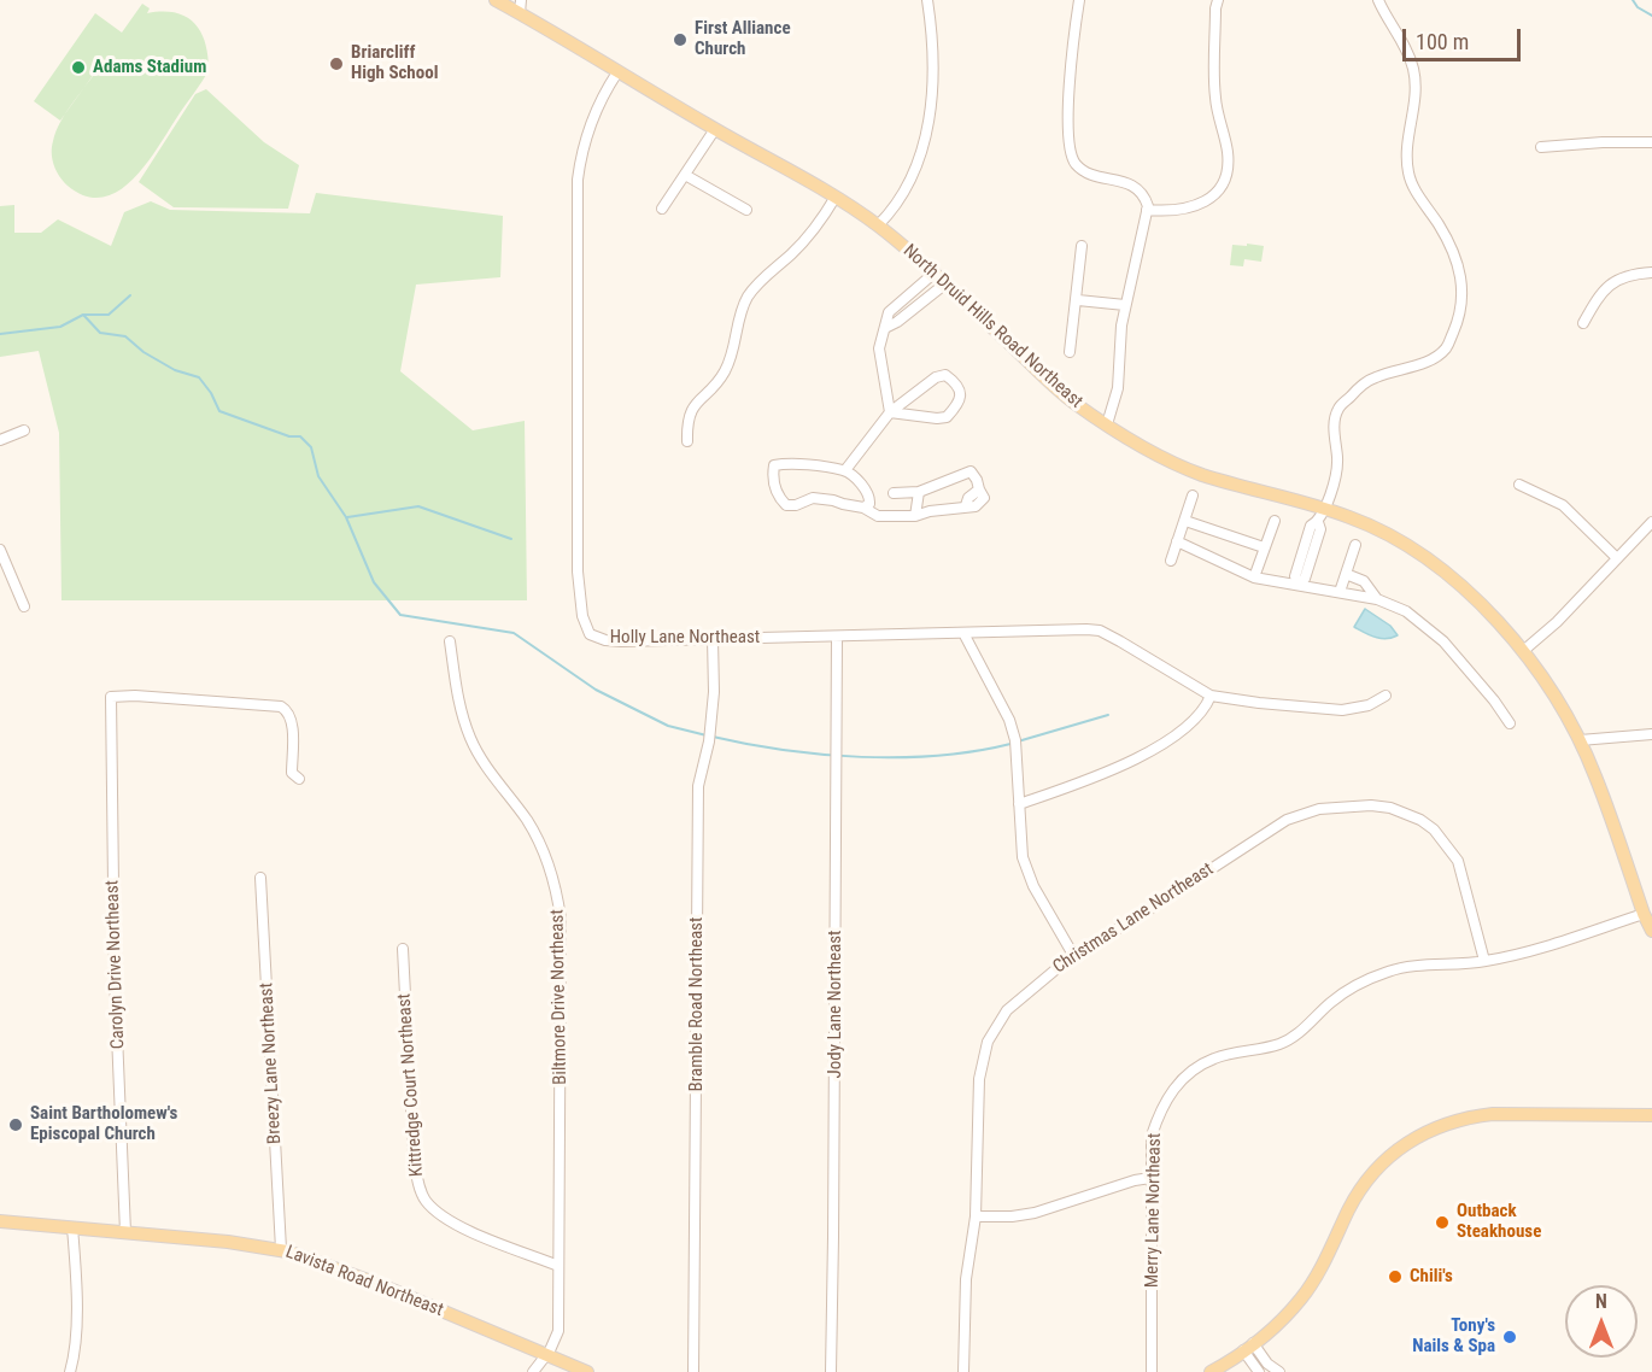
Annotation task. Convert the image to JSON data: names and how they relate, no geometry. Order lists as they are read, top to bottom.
{
  "streets": {
    "main road": ["North Druid Hills Road Northeast", "Lavista Road Northeast"],
    "street": [
      "Holly Lane Northeast",
      "Christmas Lane Northeast",
      "Carolyn Drive Northeast",
      "Biltmore Drive Northeast",
      "Bramble Road Northeast",
      "Jody Lane Northeast",
      "Breezy Lane Northeast",
      "Kittredge Court Northeast",
      "Merry Lane Northeast"
    ]
  },
  "crossings": [
    ["North Druid Hills Road Northeast", "Holly Lane Northeast"],
    ["North Druid Hills Road Northeast", "Merry Lane Northeast"],
    ["Holly Lane Northeast", "Bramble Road Northeast"],
    ["Holly Lane Northeast", "Jody Lane Northeast"],
    ["Christmas Lane Northeast", "Merry Lane Northeast"],
    ["Carolyn Drive Northeast", "Lavista Road Northeast"],
    ["Biltmore Drive Northeast", "Kittredge Court Northeast"],
    ["Biltmore Drive Northeast", "Lavista Road Northeast"],
    ["Breezy Lane Northeast", "Lavista Road Northeast"]
  ],
  "places": [
    "First Alliance Church",
    "Briarcliff High School",
    "Adams Stadium",
    "Saint Bartholomew's Episcopal Church",
    "Outback Steakhouse",
    "Chili's",
    "Tony's Nails & Spa"
  ],
  "scale_bar": "100 m",
  "north": "top"
}
